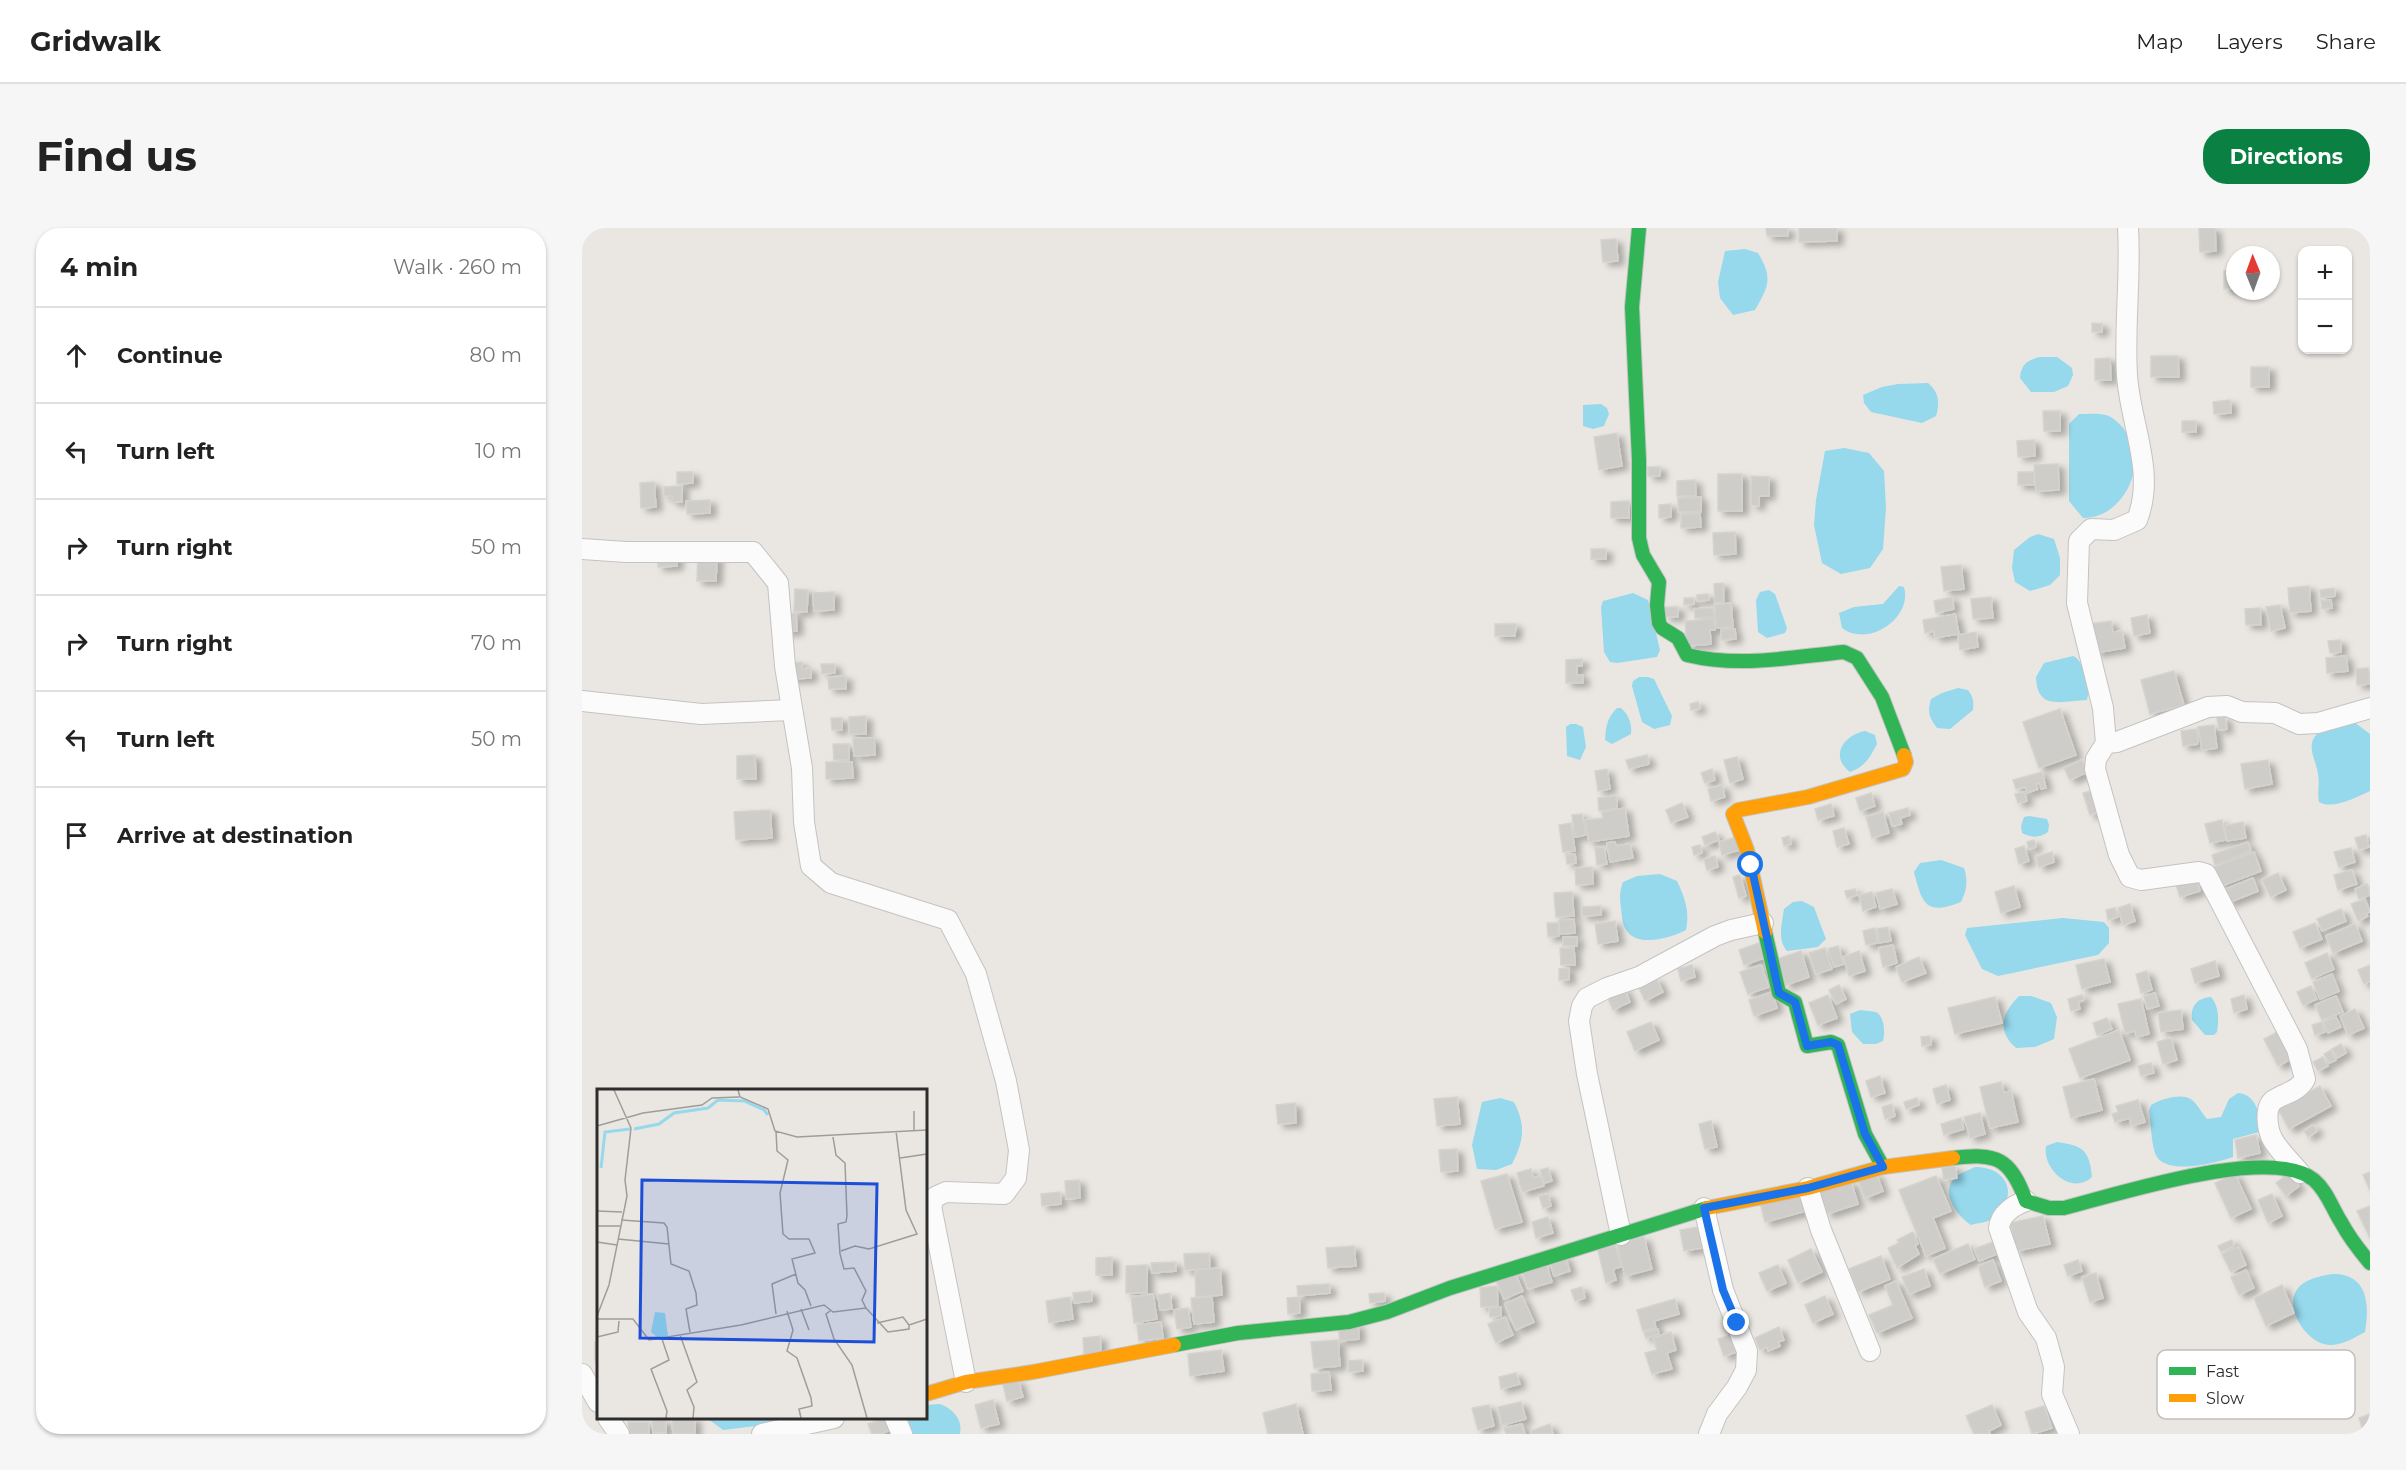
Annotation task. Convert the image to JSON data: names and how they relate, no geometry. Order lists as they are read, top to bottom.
{
  "legend": ["Fast", "Slow"],
  "north": "top",
  "page": {
    "header": "Gridwalk",
    "nav": ["Map", "Layers", "Share"],
    "buttons": "Directions",
    "title": "Find us",
    "heading": ["4 min", "Walk · 260 m"],
    "map_buttons": ["+", "−"],
    "list": [
      ["Continue", "80 m"],
      ["Turn left", "10 m"],
      ["Turn right", "50 m"],
      ["Turn right", "70 m"],
      ["Turn left", "50 m"],
      "Arrive at destination"
    ]
  }
}
